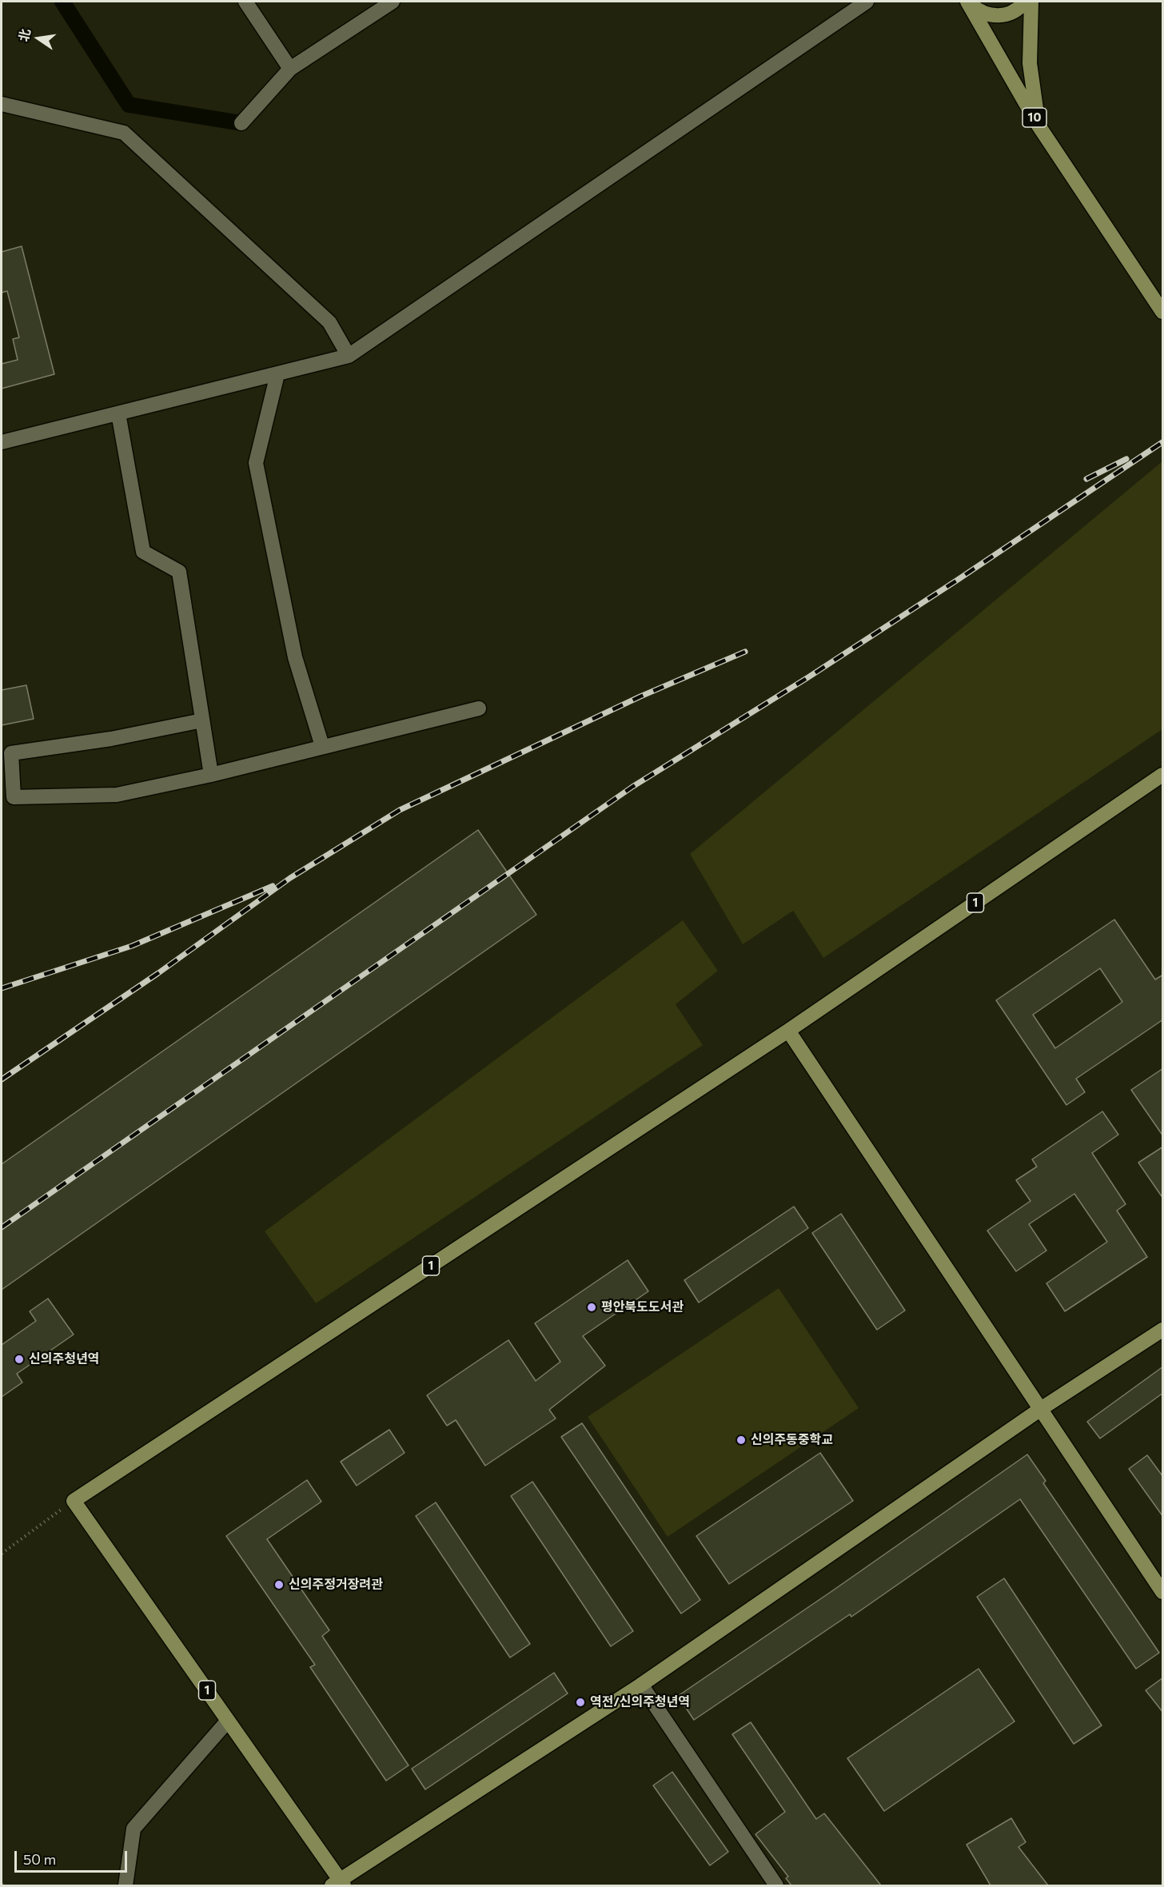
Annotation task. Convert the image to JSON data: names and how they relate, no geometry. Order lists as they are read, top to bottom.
{
  "streets": {
    "main road": ["10", "1"]
  },
  "places": [
    "평안북도도서관",
    "신의주청년역",
    "신의주동중학교",
    "신의주정거장려관",
    "역전/신의주청년역"
  ],
  "scale_bar": "50 m",
  "north": "left"
}
